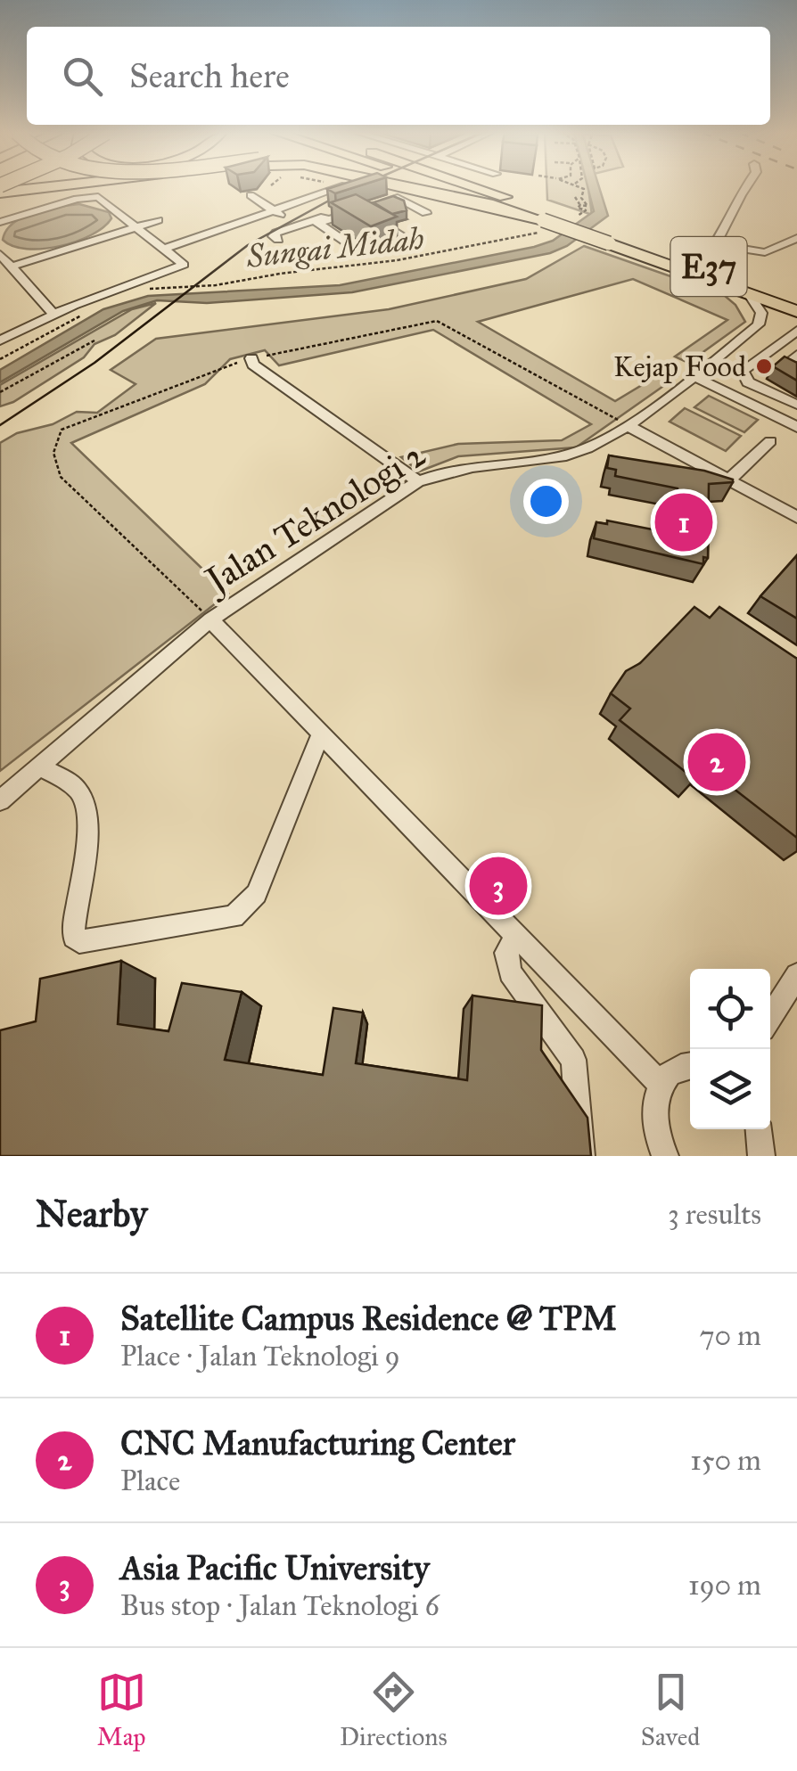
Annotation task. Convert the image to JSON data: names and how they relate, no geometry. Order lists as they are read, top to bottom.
{
  "streets": {
    "highway": ["E37"],
    "street": ["Jalan Teknologi 2"]
  },
  "crossings": [
    ["E37", "Jalan Teknologi 2"]
  ],
  "water": ["Sungai Midah"],
  "places": ["Kejap Food"],
  "page": {
    "search": "Search here",
    "pins": ["1", "2", "3"],
    "heading": ["Nearby", "3 results"],
    "list": [
      {
        "mark": "1",
        "name": "Satellite Campus Residence @ TPM",
        "note": "Place · Jalan Teknologi 9",
        "value": "70 m"
      },
      {
        "mark": "2",
        "name": "CNC Manufacturing Center",
        "note": "Place",
        "value": "150 m"
      },
      {
        "mark": "3",
        "name": "Asia Pacific University",
        "note": "Bus stop · Jalan Teknologi 6",
        "value": "190 m"
      }
    ],
    "nav": ["Map", "Directions", "Saved"]
  }
}
